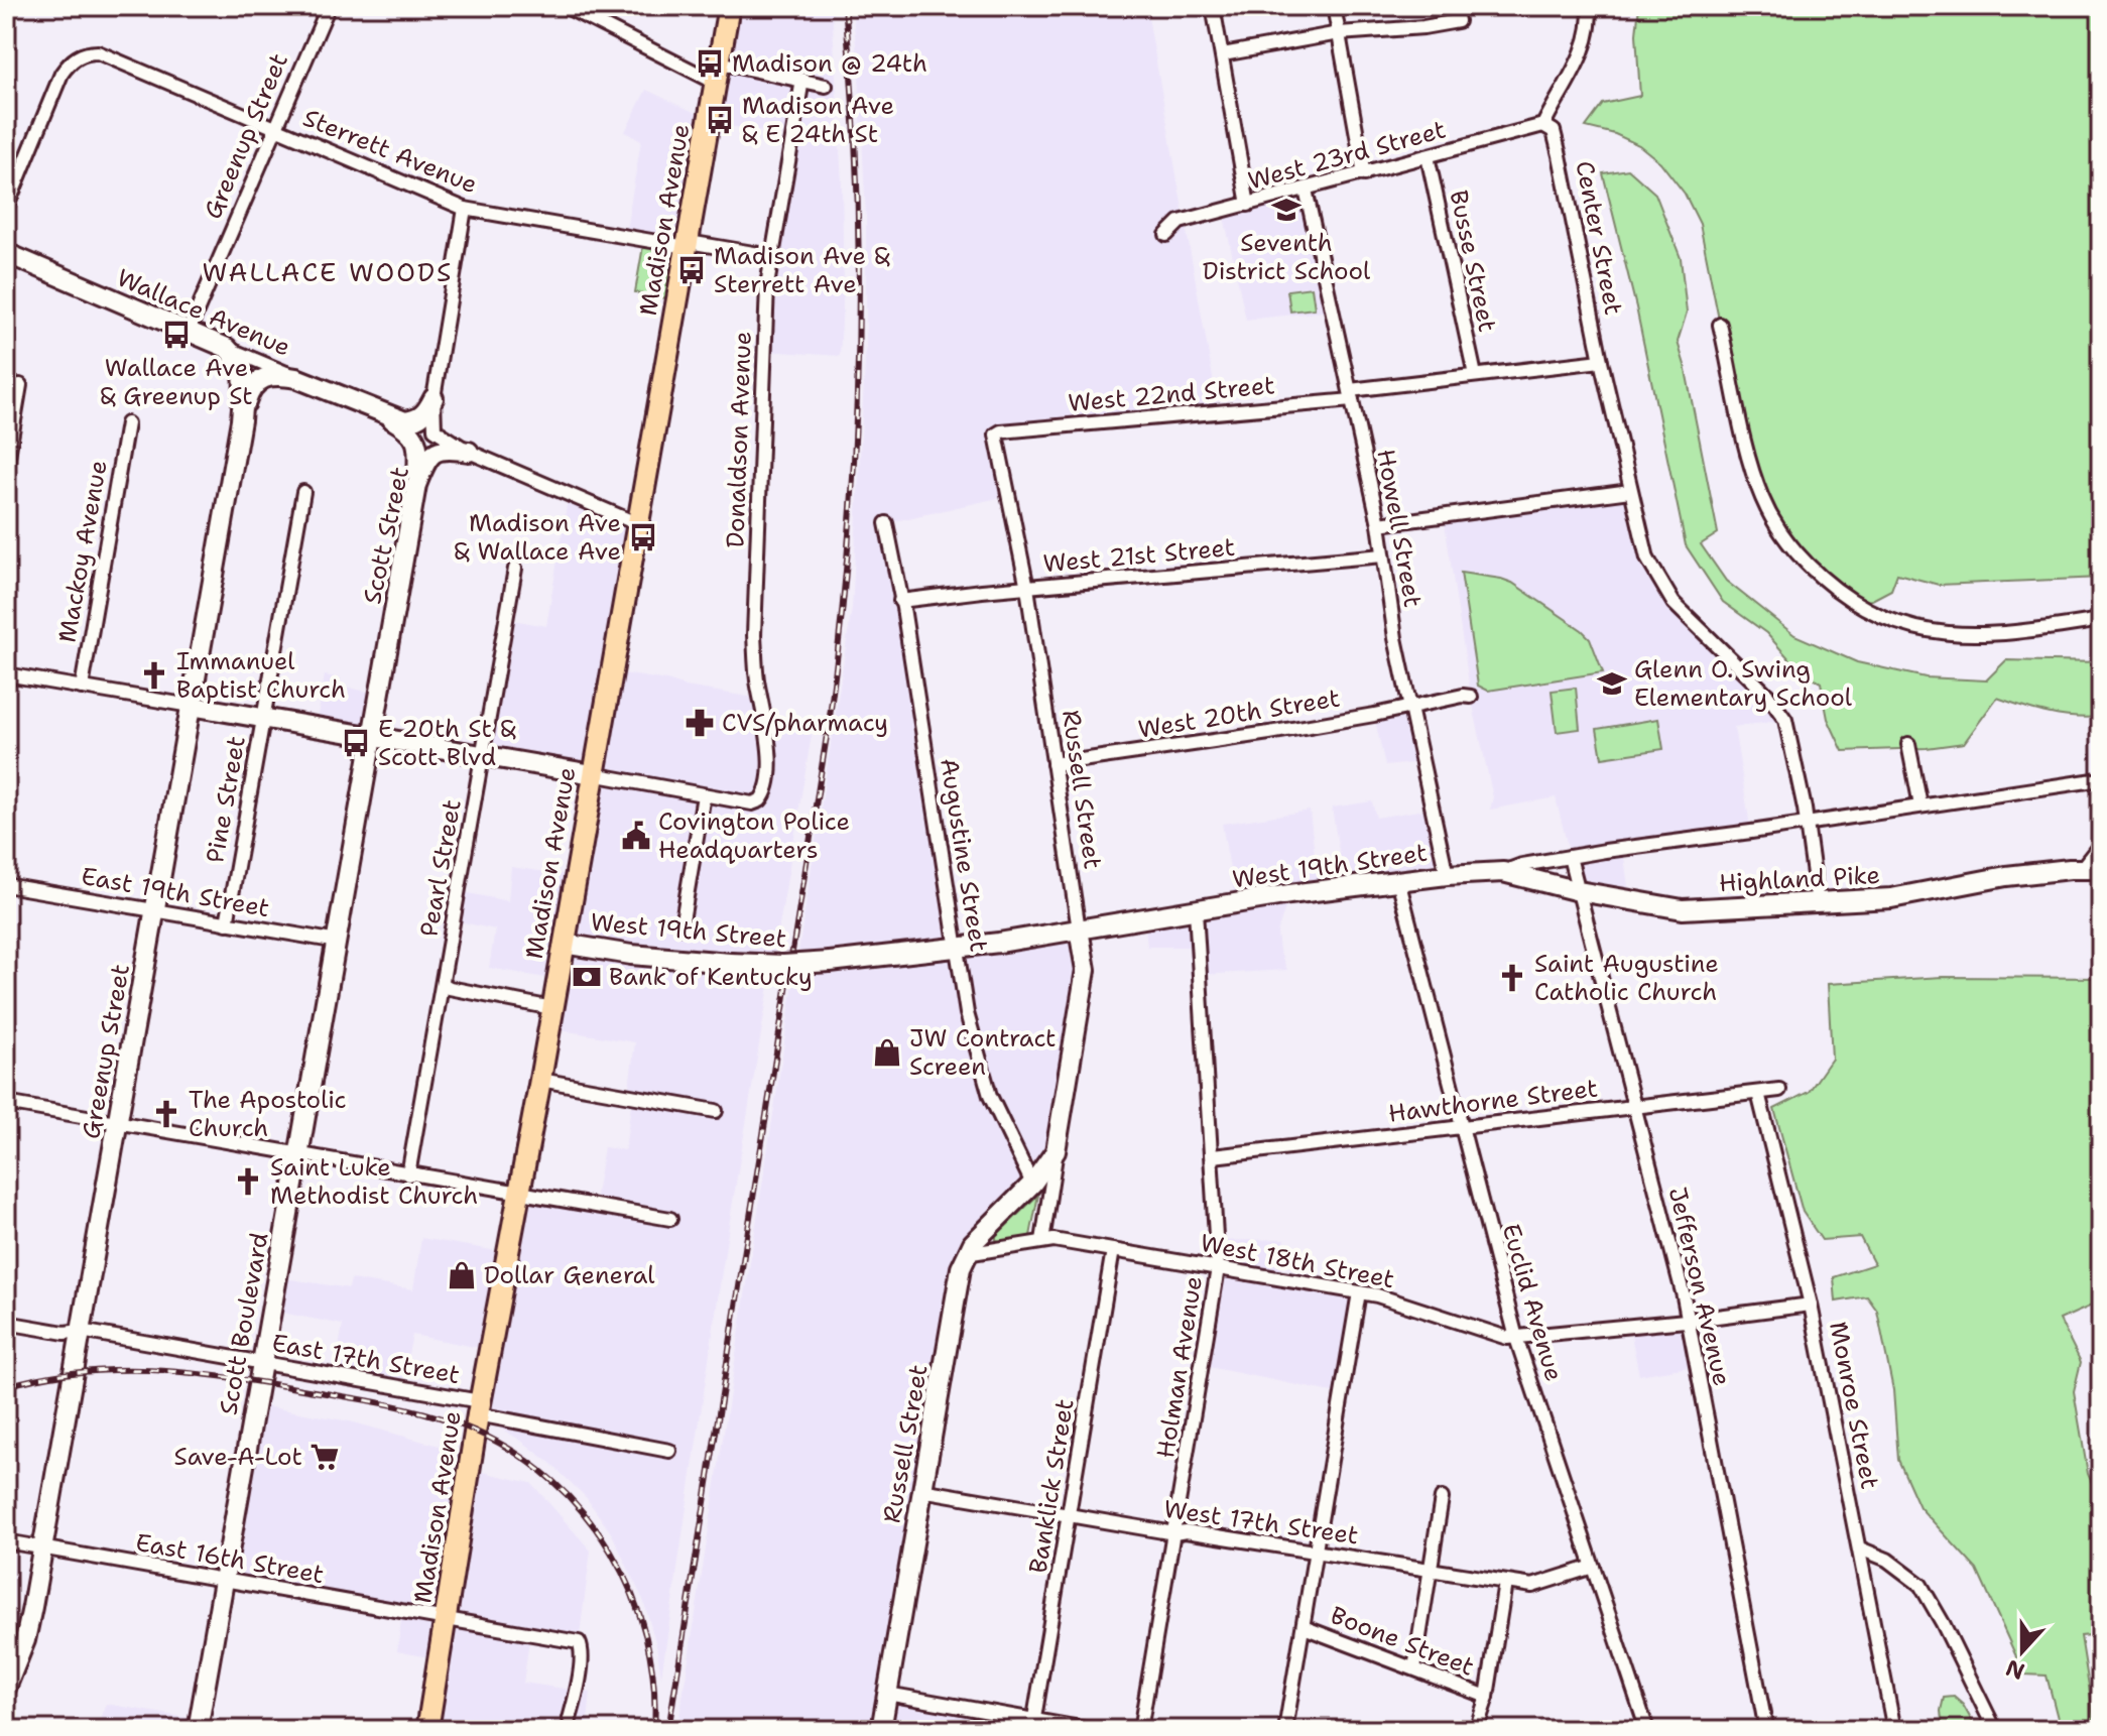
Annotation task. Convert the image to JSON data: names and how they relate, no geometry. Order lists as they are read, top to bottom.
{
  "streets": {
    "main road": ["Madison Avenue"],
    "street": [
      "Greenup Street",
      "Sterrett Avenue",
      "West 23rd Street",
      "Center Street",
      "Busse Street",
      "Wallace Avenue",
      "West 22nd Street",
      "Donaldson Avenue",
      "Howell Street",
      "Scott Street",
      "Mackoy Avenue",
      "West 21st Street",
      "West 20th Street",
      "Russell Street",
      "Pine Street",
      "Augustine Street",
      "West 19th Street",
      "Pearl Street",
      "Highland Pike",
      "East 19th Street",
      "Hawthorne Street",
      "West 18th Street",
      "Jefferson Avenue",
      "Euclid Avenue",
      "Scott Boulevard",
      "East 17th Street",
      "Holman Avenue",
      "Monroe Street",
      "Banklick Street",
      "West 17th Street",
      "East 16th Street",
      "Boone Street"
    ]
  },
  "crossings": [
    ["Greenup Street", "Sterrett Avenue"],
    ["Greenup Street", "Wallace Avenue"],
    ["Greenup Street", "East 19th Street"],
    ["Greenup Street", "East 17th Street"],
    ["Greenup Street", "East 16th Street"],
    ["Sterrett Avenue", "Madison Avenue"],
    ["Sterrett Avenue", "Donaldson Avenue"],
    ["West 23rd Street", "Center Street"],
    ["West 23rd Street", "Busse Street"],
    ["West 23rd Street", "Howell Street"],
    ["Madison Avenue", "West 19th Street"],
    ["Madison Avenue", "East 17th Street"],
    ["Madison Avenue", "East 16th Street"],
    ["Center Street", "West 22nd Street"],
    ["Center Street", "West 19th Street"],
    ["Center Street", "Highland Pike"],
    ["Busse Street", "West 22nd Street"],
    ["Wallace Avenue", "Scott Street"],
    ["West 22nd Street", "Howell Street"],
    ["West 22nd Street", "Russell Street"],
    ["Howell Street", "West 21st Street"],
    ["Howell Street", "West 20th Street"],
    ["Howell Street", "West 19th Street"],
    ["Scott Street", "Scott Boulevard"],
    ["West 21st Street", "Russell Street"],
    ["West 21st Street", "Augustine Street"],
    ["West 20th Street", "Russell Street"],
    ["Russell Street", "Augustine Street"],
    ["Russell Street", "West 19th Street"],
    ["Russell Street", "West 18th Street"],
    ["Russell Street", "West 17th Street"],
    ["Pine Street", "East 19th Street"],
    ["Augustine Street", "West 19th Street"],
    ["West 19th Street", "Highland Pike"],
    ["West 19th Street", "Jefferson Avenue"],
    ["West 19th Street", "Euclid Avenue"],
    ["West 19th Street", "Holman Avenue"],
    ["Highland Pike", "Jefferson Avenue"],
    ["East 19th Street", "Scott Boulevard"],
    ["Hawthorne Street", "Jefferson Avenue"],
    ["Hawthorne Street", "Euclid Avenue"],
    ["Hawthorne Street", "Holman Avenue"],
    ["Hawthorne Street", "Monroe Street"],
    ["West 18th Street", "Jefferson Avenue"],
    ["West 18th Street", "Euclid Avenue"],
    ["West 18th Street", "Holman Avenue"],
    ["West 18th Street", "Monroe Street"],
    ["West 18th Street", "Banklick Street"],
    ["Euclid Avenue", "West 17th Street"],
    ["Scott Boulevard", "East 17th Street"],
    ["Scott Boulevard", "East 16th Street"],
    ["Holman Avenue", "West 17th Street"],
    ["Banklick Street", "West 17th Street"]
  ],
  "districts": ["WALLACE WOODS"],
  "places": {
    "bus stop": [
      "Madison @ 24th",
      "Madison Ave & E 24th St",
      "Madison Ave & Sterrett Ave",
      "Wallace Ave & Greenup St",
      "Madison Ave & Wallace Ave",
      "E 20th St & Scott Blvd"
    ],
    "school or university": ["Seventh District School", "Glenn O. Swing Elementary School"],
    "church": [
      "Immanuel Baptist Church",
      "Saint Augustine Catholic Church",
      "The Apostolic Church",
      "Saint Luke Methodist Church"
    ],
    "pharmacy": ["CVS/pharmacy"],
    "public building": ["Covington Police Headquarters"],
    "bank": ["Bank of Kentucky"],
    "shop": ["JW Contract Screen", "Dollar General"],
    "supermarket": ["Save-A-Lot"]
  },
  "north": "bottom"
}
